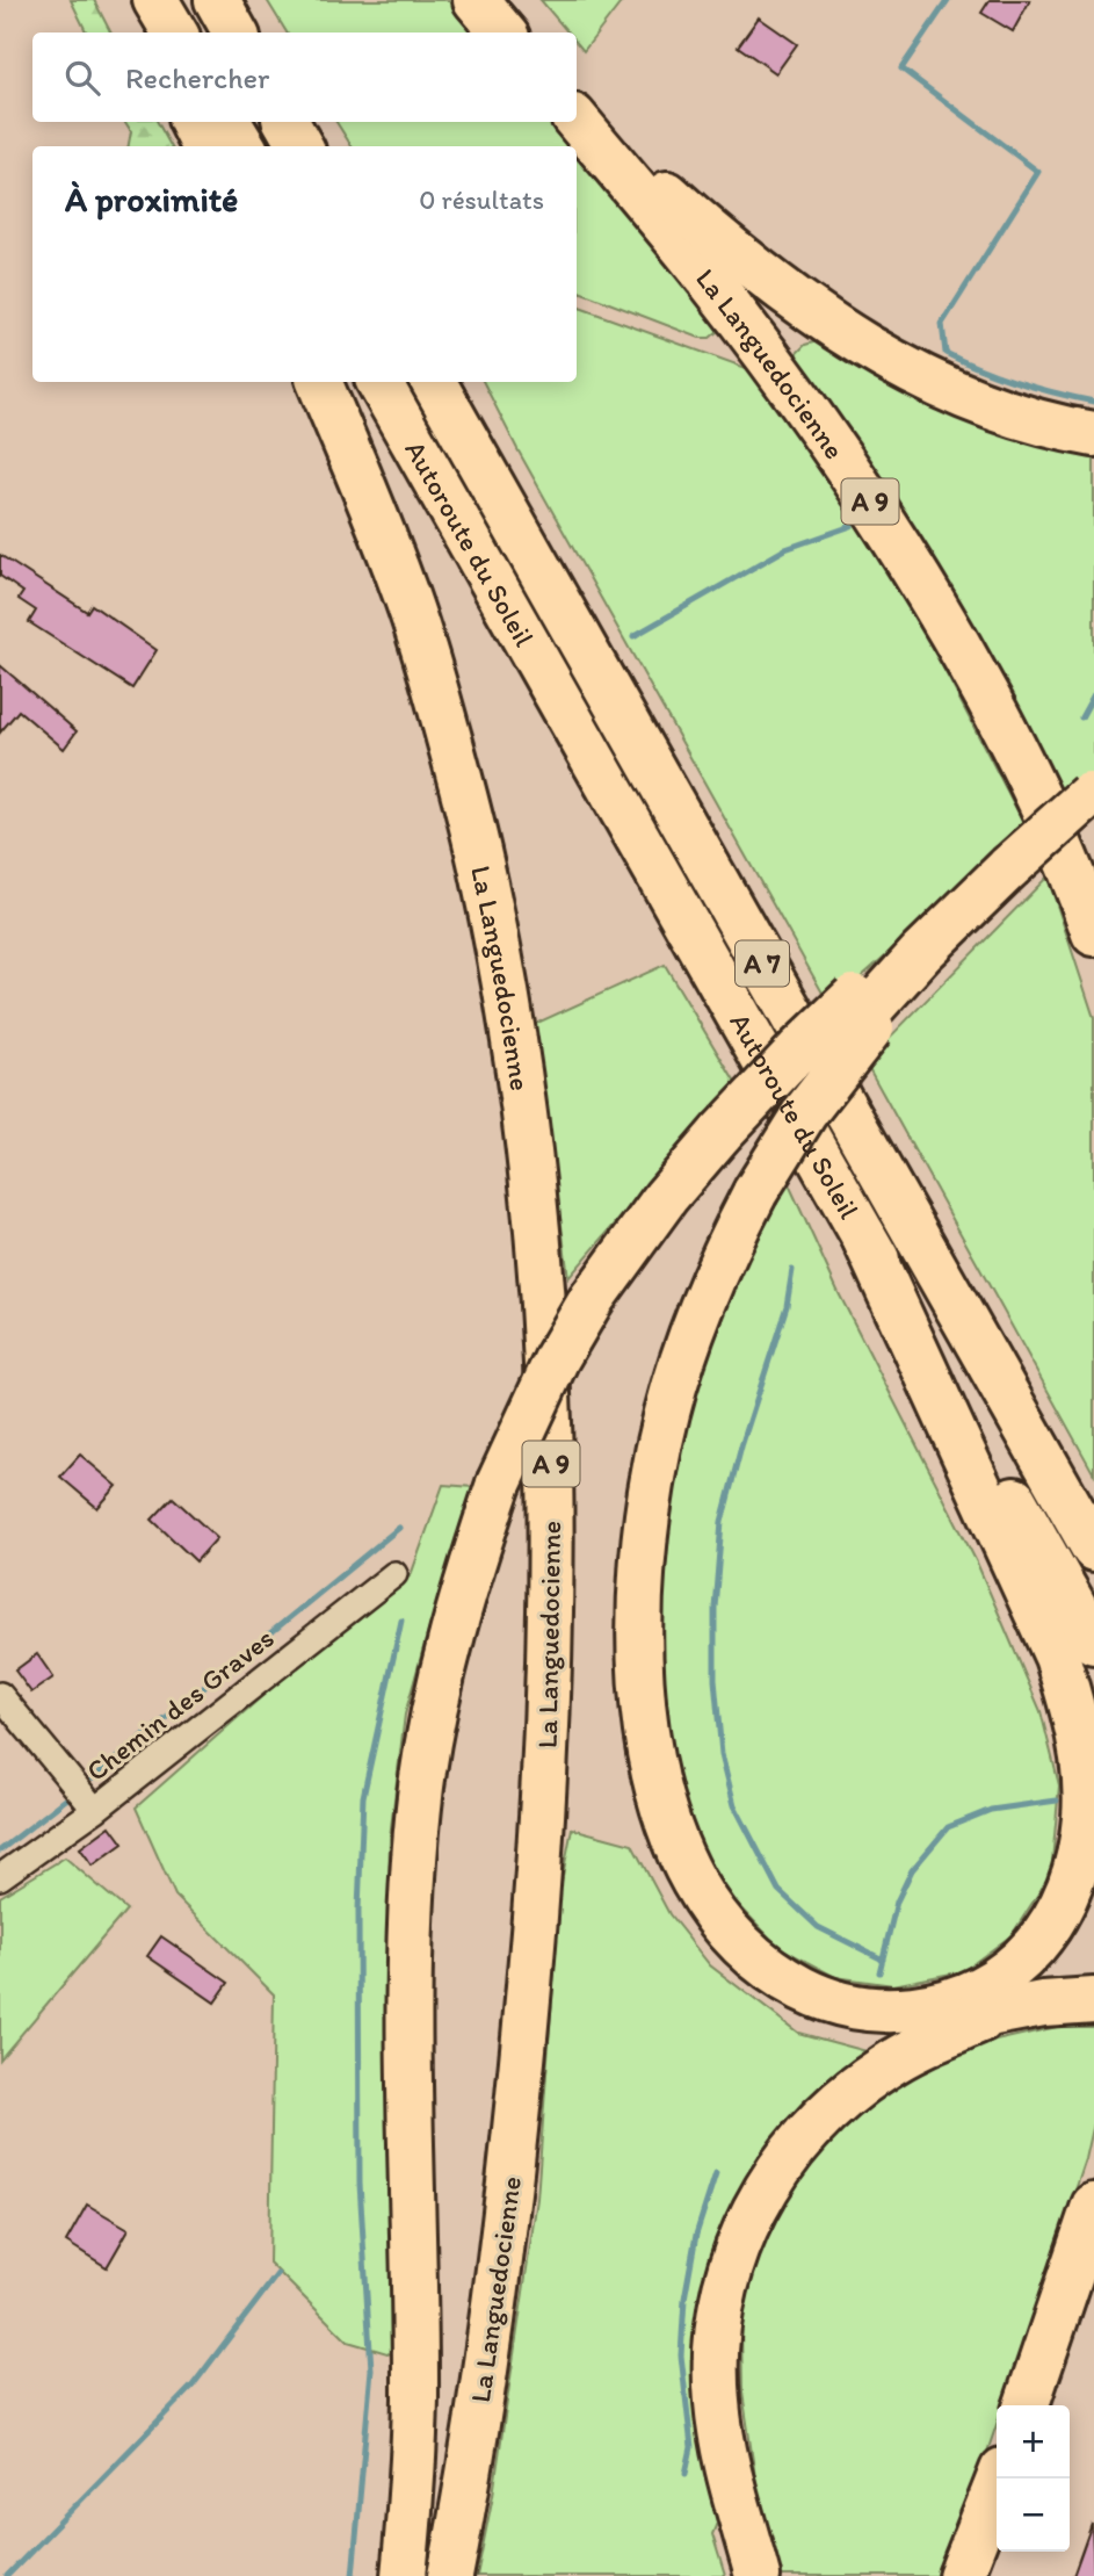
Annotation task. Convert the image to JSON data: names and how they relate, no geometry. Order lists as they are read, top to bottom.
{
  "streets": {
    "highway": [
      "La Languedocienne",
      "A 9",
      "Autoroute du Soleil",
      "A 7"
    ],
    "street": ["Chemin des Graves"]
  },
  "page": {
    "search": "Rechercher",
    "heading": ["À proximité", "0 résultats"],
    "map_buttons": ["+", "−"]
  }
}
